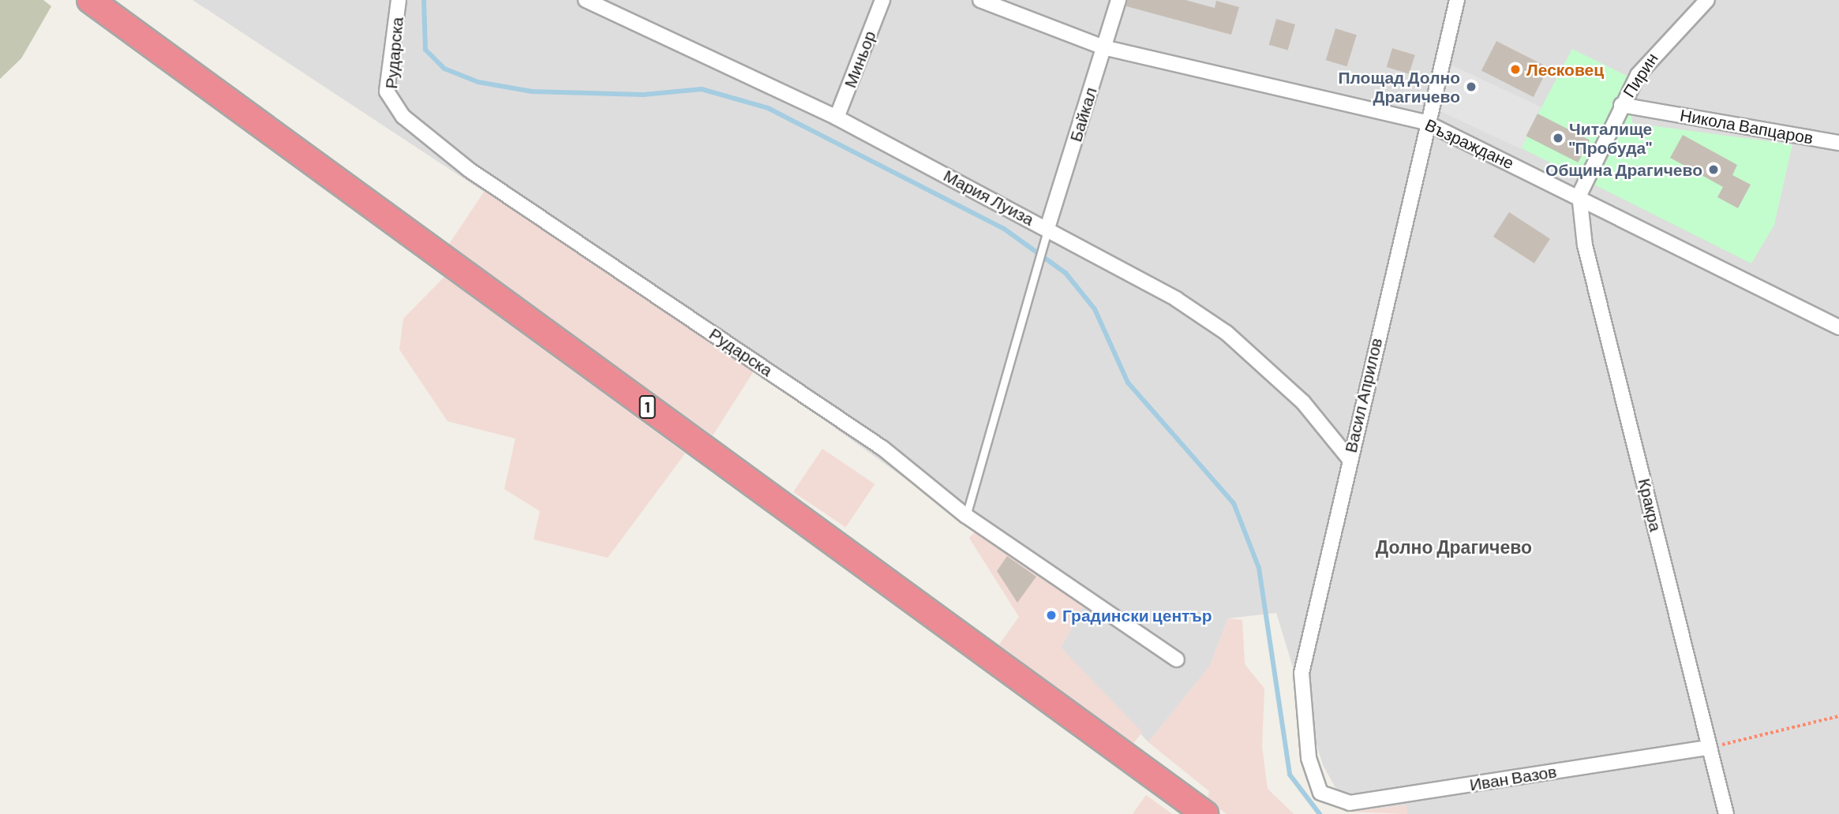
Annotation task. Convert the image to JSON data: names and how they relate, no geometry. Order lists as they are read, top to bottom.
{
  "streets": {
    "highway": ["1"],
    "street": [
      "Рударска",
      "Миньор",
      "Пирин",
      "Байкал",
      "Никола Вапцаров",
      "Възраждане",
      "Мария Луиза",
      "Васил Априлов",
      "Кракра",
      "Иван Вазов"
    ]
  },
  "crossings": [
    ["Миньор", "Мария Луиза"],
    ["Пирин", "Никола Вапцаров"],
    ["Пирин", "Възраждане"],
    ["Пирин", "Кракра"],
    ["Байкал", "Възраждане"],
    ["Байкал", "Мария Луиза"],
    ["Възраждане", "Васил Априлов"],
    ["Възраждане", "Кракра"],
    ["Мария Луиза", "Васил Априлов"],
    ["Васил Априлов", "Иван Вазов"],
    ["Кракра", "Иван Вазов"]
  ],
  "districts": ["Долно Драгичево"],
  "places": [
    "Лесковец",
    "Площад Долно Драгичево",
    "Читалище \"Пробуда\"",
    "Община Драгичево",
    "Градински център"
  ]
}
